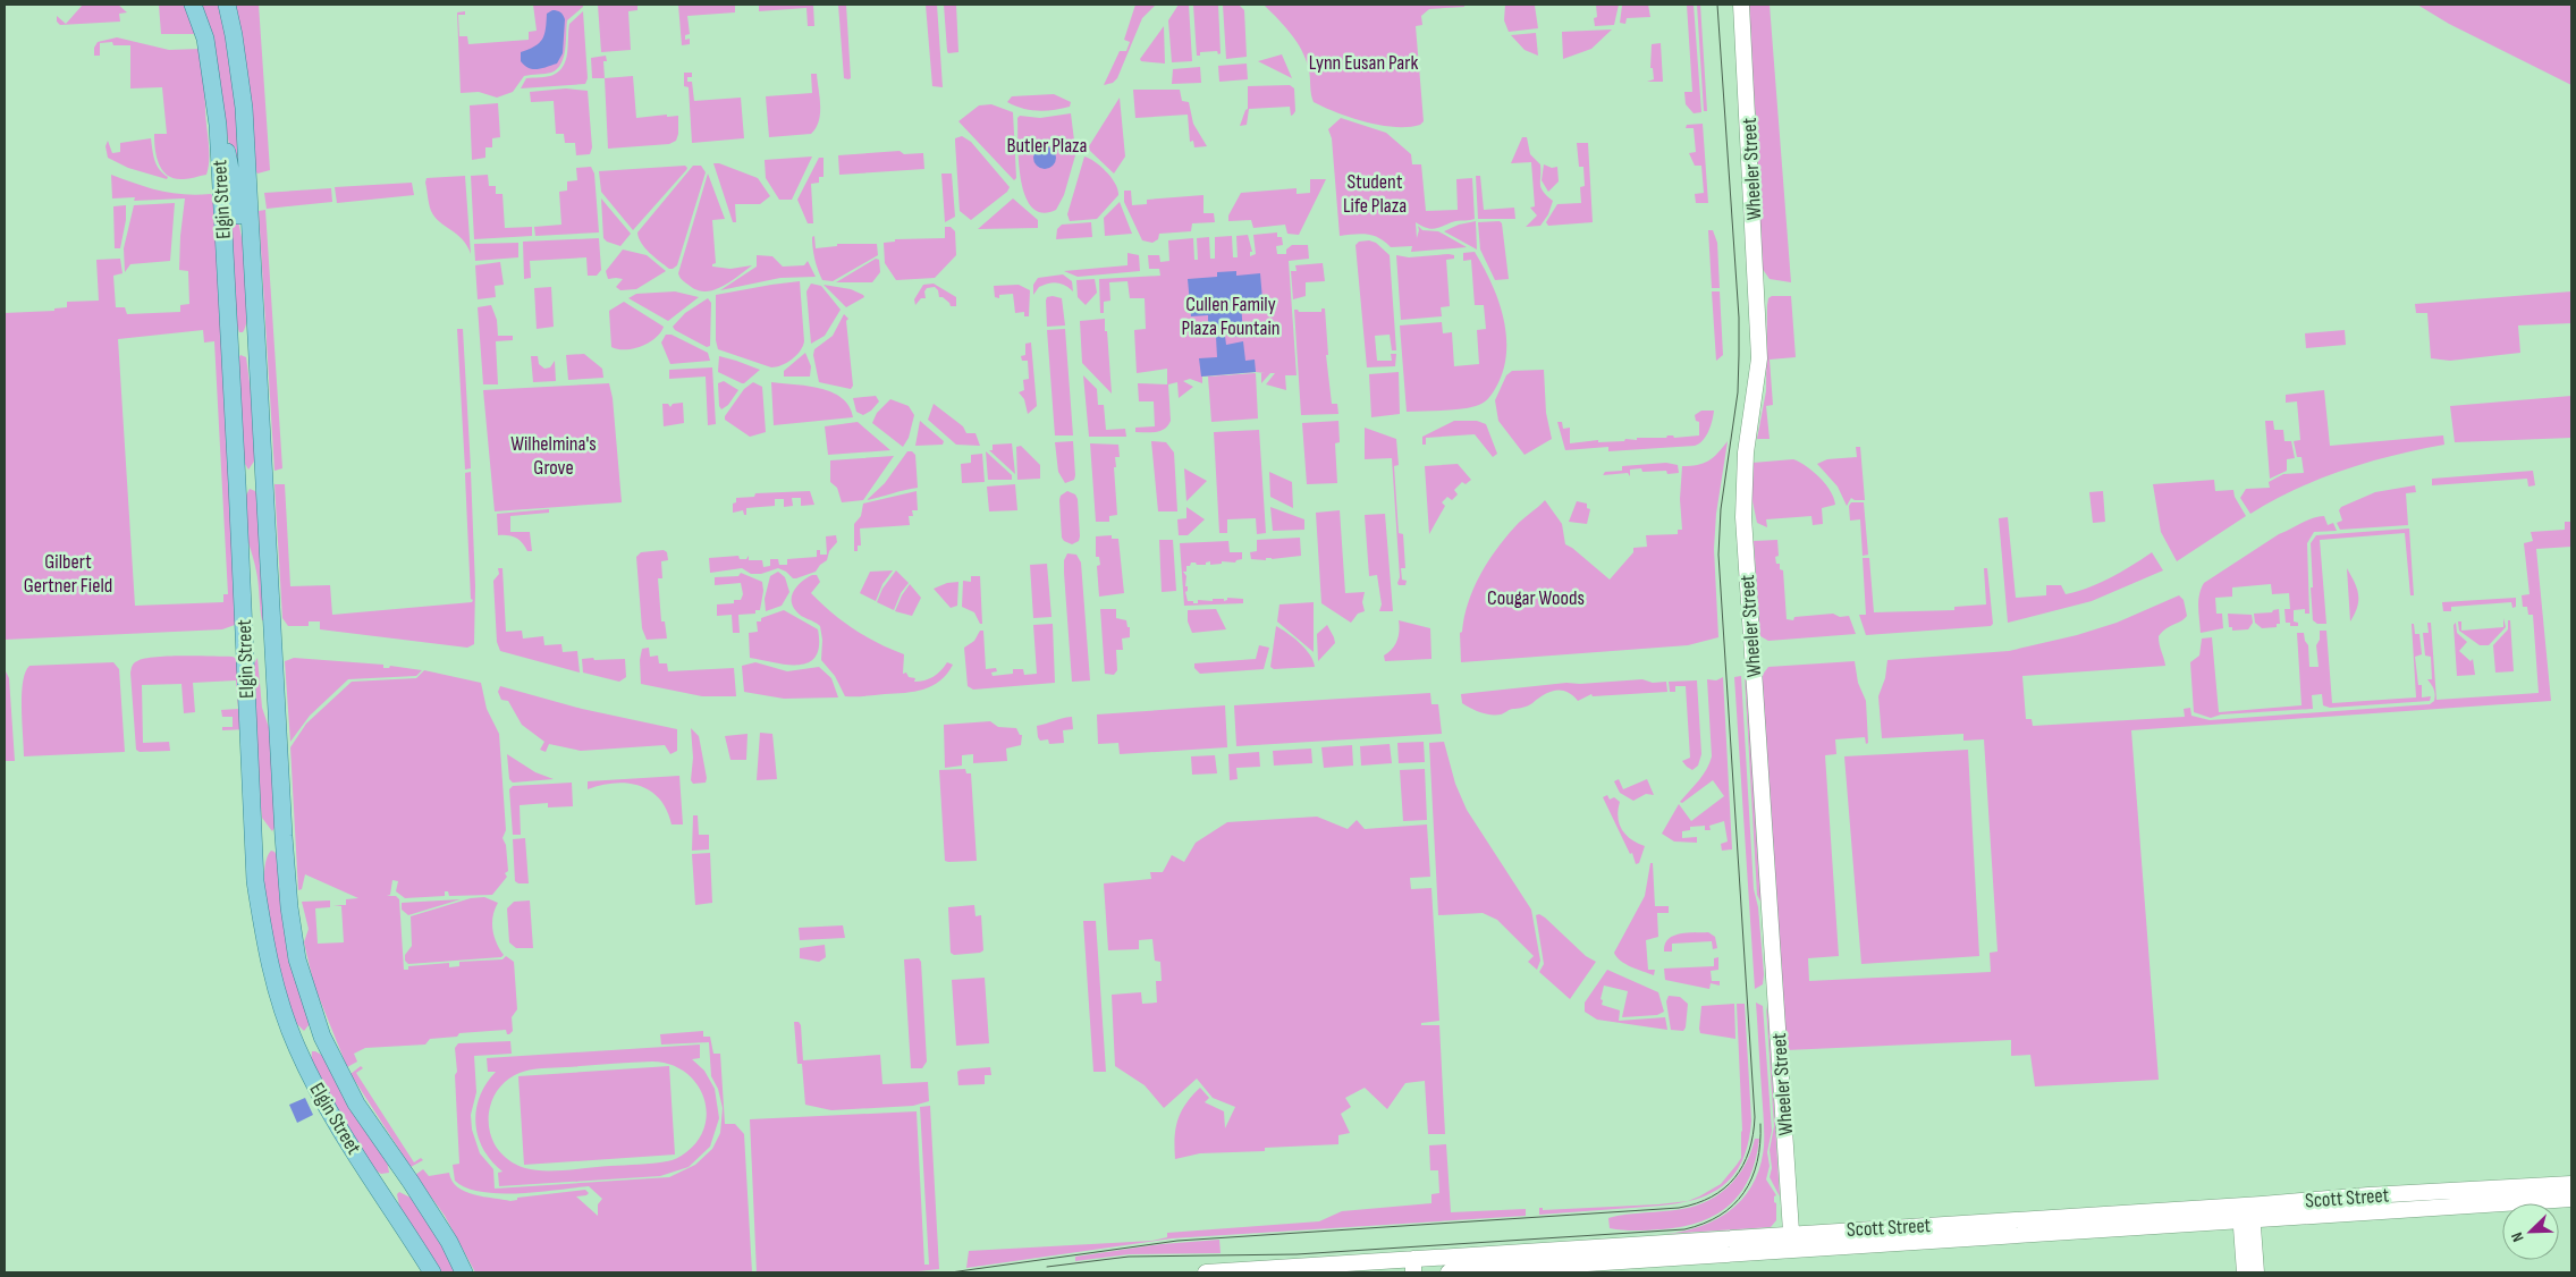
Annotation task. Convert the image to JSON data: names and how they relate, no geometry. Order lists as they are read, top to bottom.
{
  "streets": {
    "main road": ["Wheeler Street", "Elgin Street", "Scott Street"]
  },
  "crossings": [
    ["Wheeler Street", "Scott Street"]
  ],
  "parks": [
    "Lynn Eusan Park",
    "Butler Plaza",
    "Student Life Plaza",
    "Cullen Family Plaza Fountain",
    "Wilhelmina's Grove",
    "Gilbert Gertner Field",
    "Cougar Woods"
  ],
  "north": "bottom left"
}
